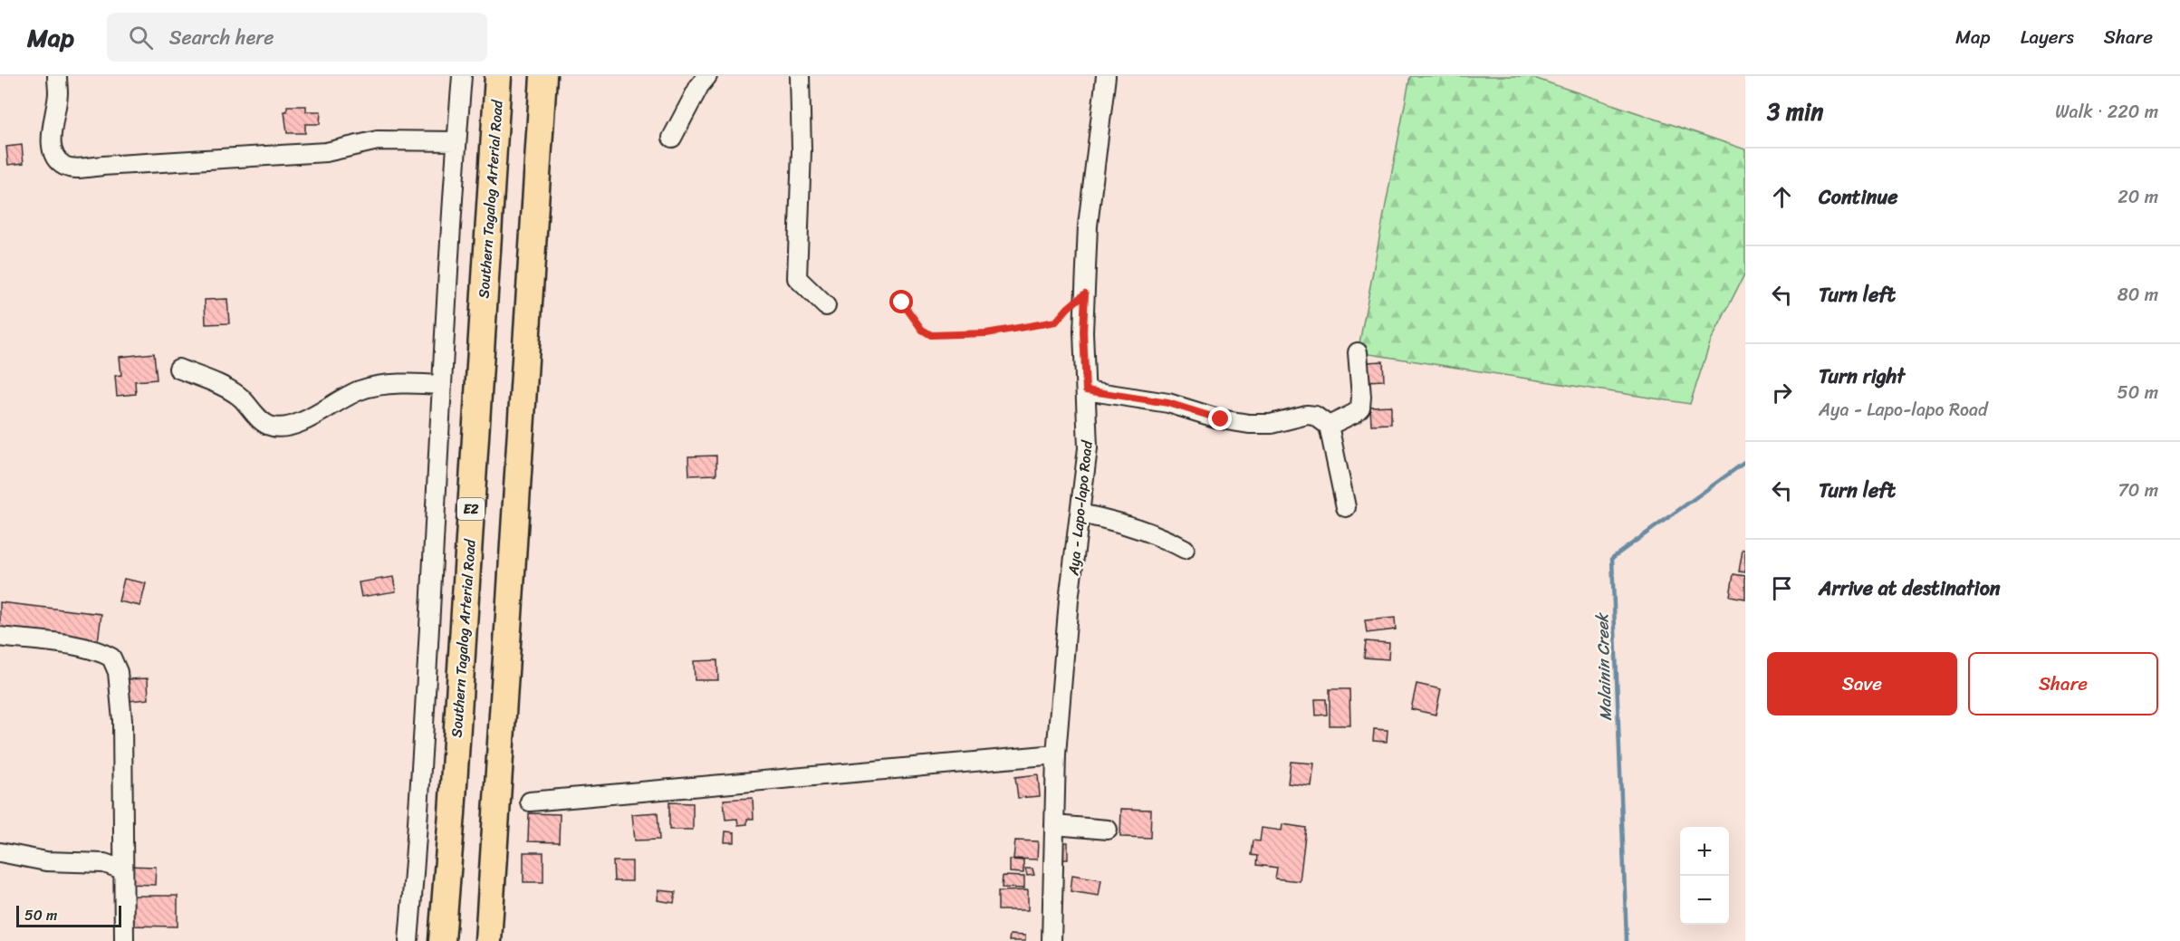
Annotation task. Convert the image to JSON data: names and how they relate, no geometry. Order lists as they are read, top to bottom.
{
  "streets": {
    "highway": ["Southern Tagalog Arterial Road", "E2"],
    "street": ["Aya - Lapo-lapo Road"]
  },
  "water": ["Malainin Creek"],
  "scale_bar": "50 m",
  "page": {
    "header": "Map",
    "search": "Search here",
    "nav": ["Map", "Layers", "Share"],
    "heading": ["3 min", "Walk · 220 m"],
    "list": [
      ["Continue", "20 m"],
      ["Turn left", "80 m"],
      ["Turn right", "Aya - Lapo-lapo Road", "50 m"],
      ["Turn left", "70 m"],
      "Arrive at destination"
    ],
    "buttons": ["Save", "Share"],
    "map_buttons": ["+", "−"],
    "scale": "50 m"
  }
}
